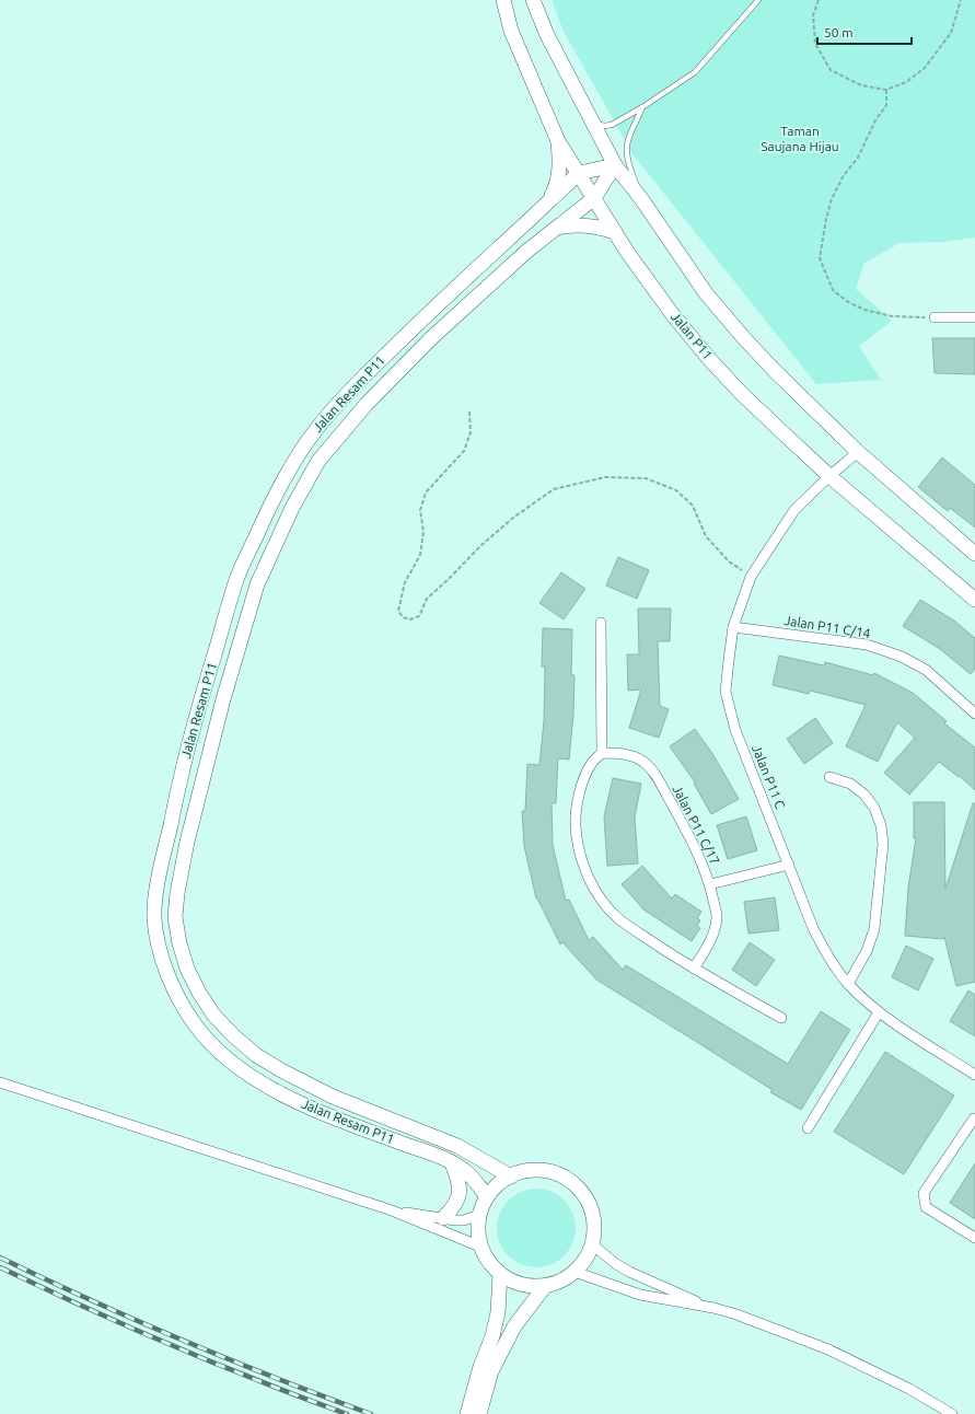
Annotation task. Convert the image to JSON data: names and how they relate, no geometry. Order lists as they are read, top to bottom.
{
  "streets": {
    "main road": ["Jalan P11", "Jalan Resam P11"],
    "street": ["Jalan P11 C/14", "Jalan P11 C", "Jalan P11 C/17"]
  },
  "crossings": [
    ["Jalan P11", "Jalan Resam P11"],
    ["Jalan P11", "Jalan P11 C"],
    ["Jalan P11 C/14", "Jalan P11 C"]
  ],
  "parks": ["Taman Saujana Hijau"],
  "scale_bar": "50 m"
}
